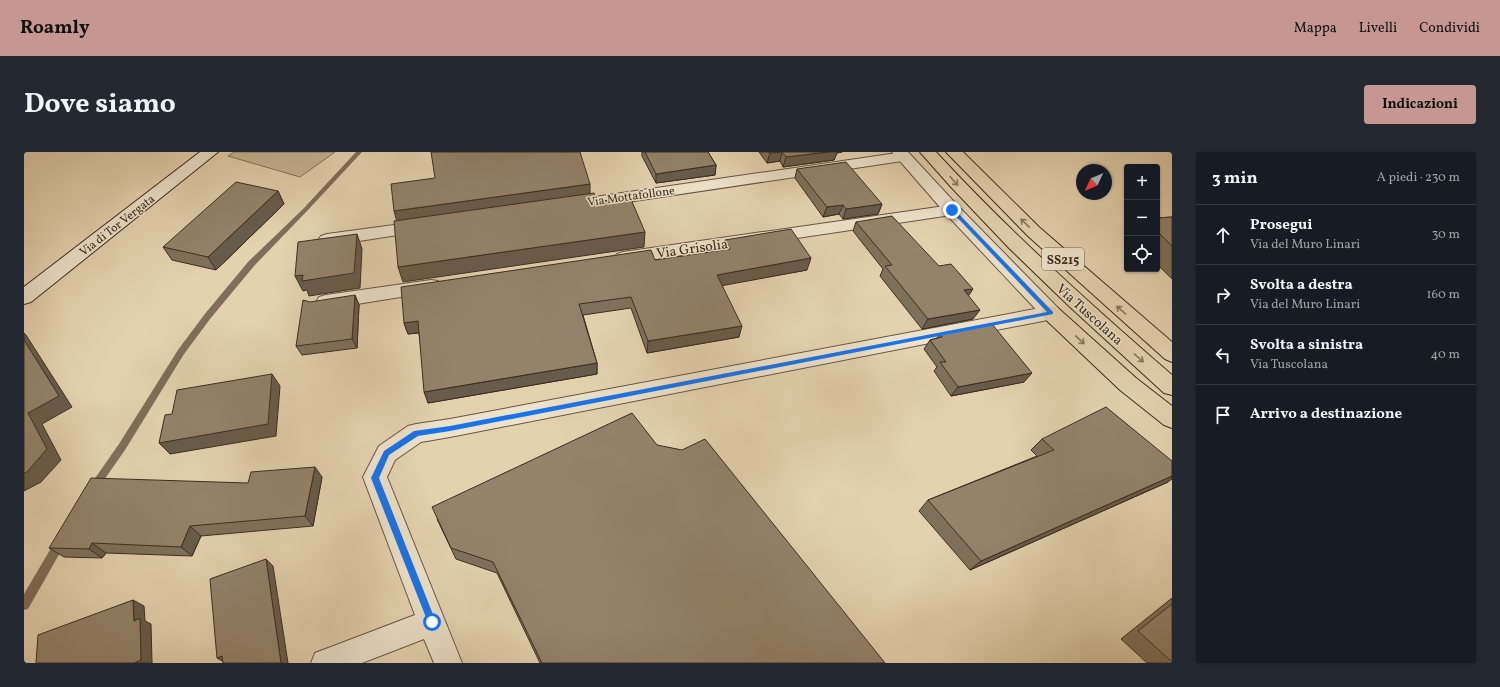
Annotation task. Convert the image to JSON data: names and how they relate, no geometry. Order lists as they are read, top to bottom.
{
  "streets": {
    "main road": ["SS215", "Via Tuscolana"],
    "street": ["Via Mottafollone", "Via di Tor Vergata", "Via Grisolia"]
  },
  "crossings": [
    ["Via Mottafollone", "Via Tuscolana"],
    ["Via Grisolia", "Via Tuscolana"]
  ],
  "north": "bottom left",
  "page": {
    "header": "Roamly",
    "nav": ["Mappa", "Livelli", "Condividi"],
    "title": "Dove siamo",
    "buttons": "Indicazioni",
    "heading": ["3 min", "A piedi · 230 m"],
    "map_buttons": ["+", "−"],
    "list": [
      ["Prosegui", "Via del Muro Linari", "30 m"],
      ["Svolta a destra", "Via del Muro Linari", "160 m"],
      ["Svolta a sinistra", "Via Tuscolana", "40 m"],
      "Arrivo a destinazione"
    ]
  }
}
